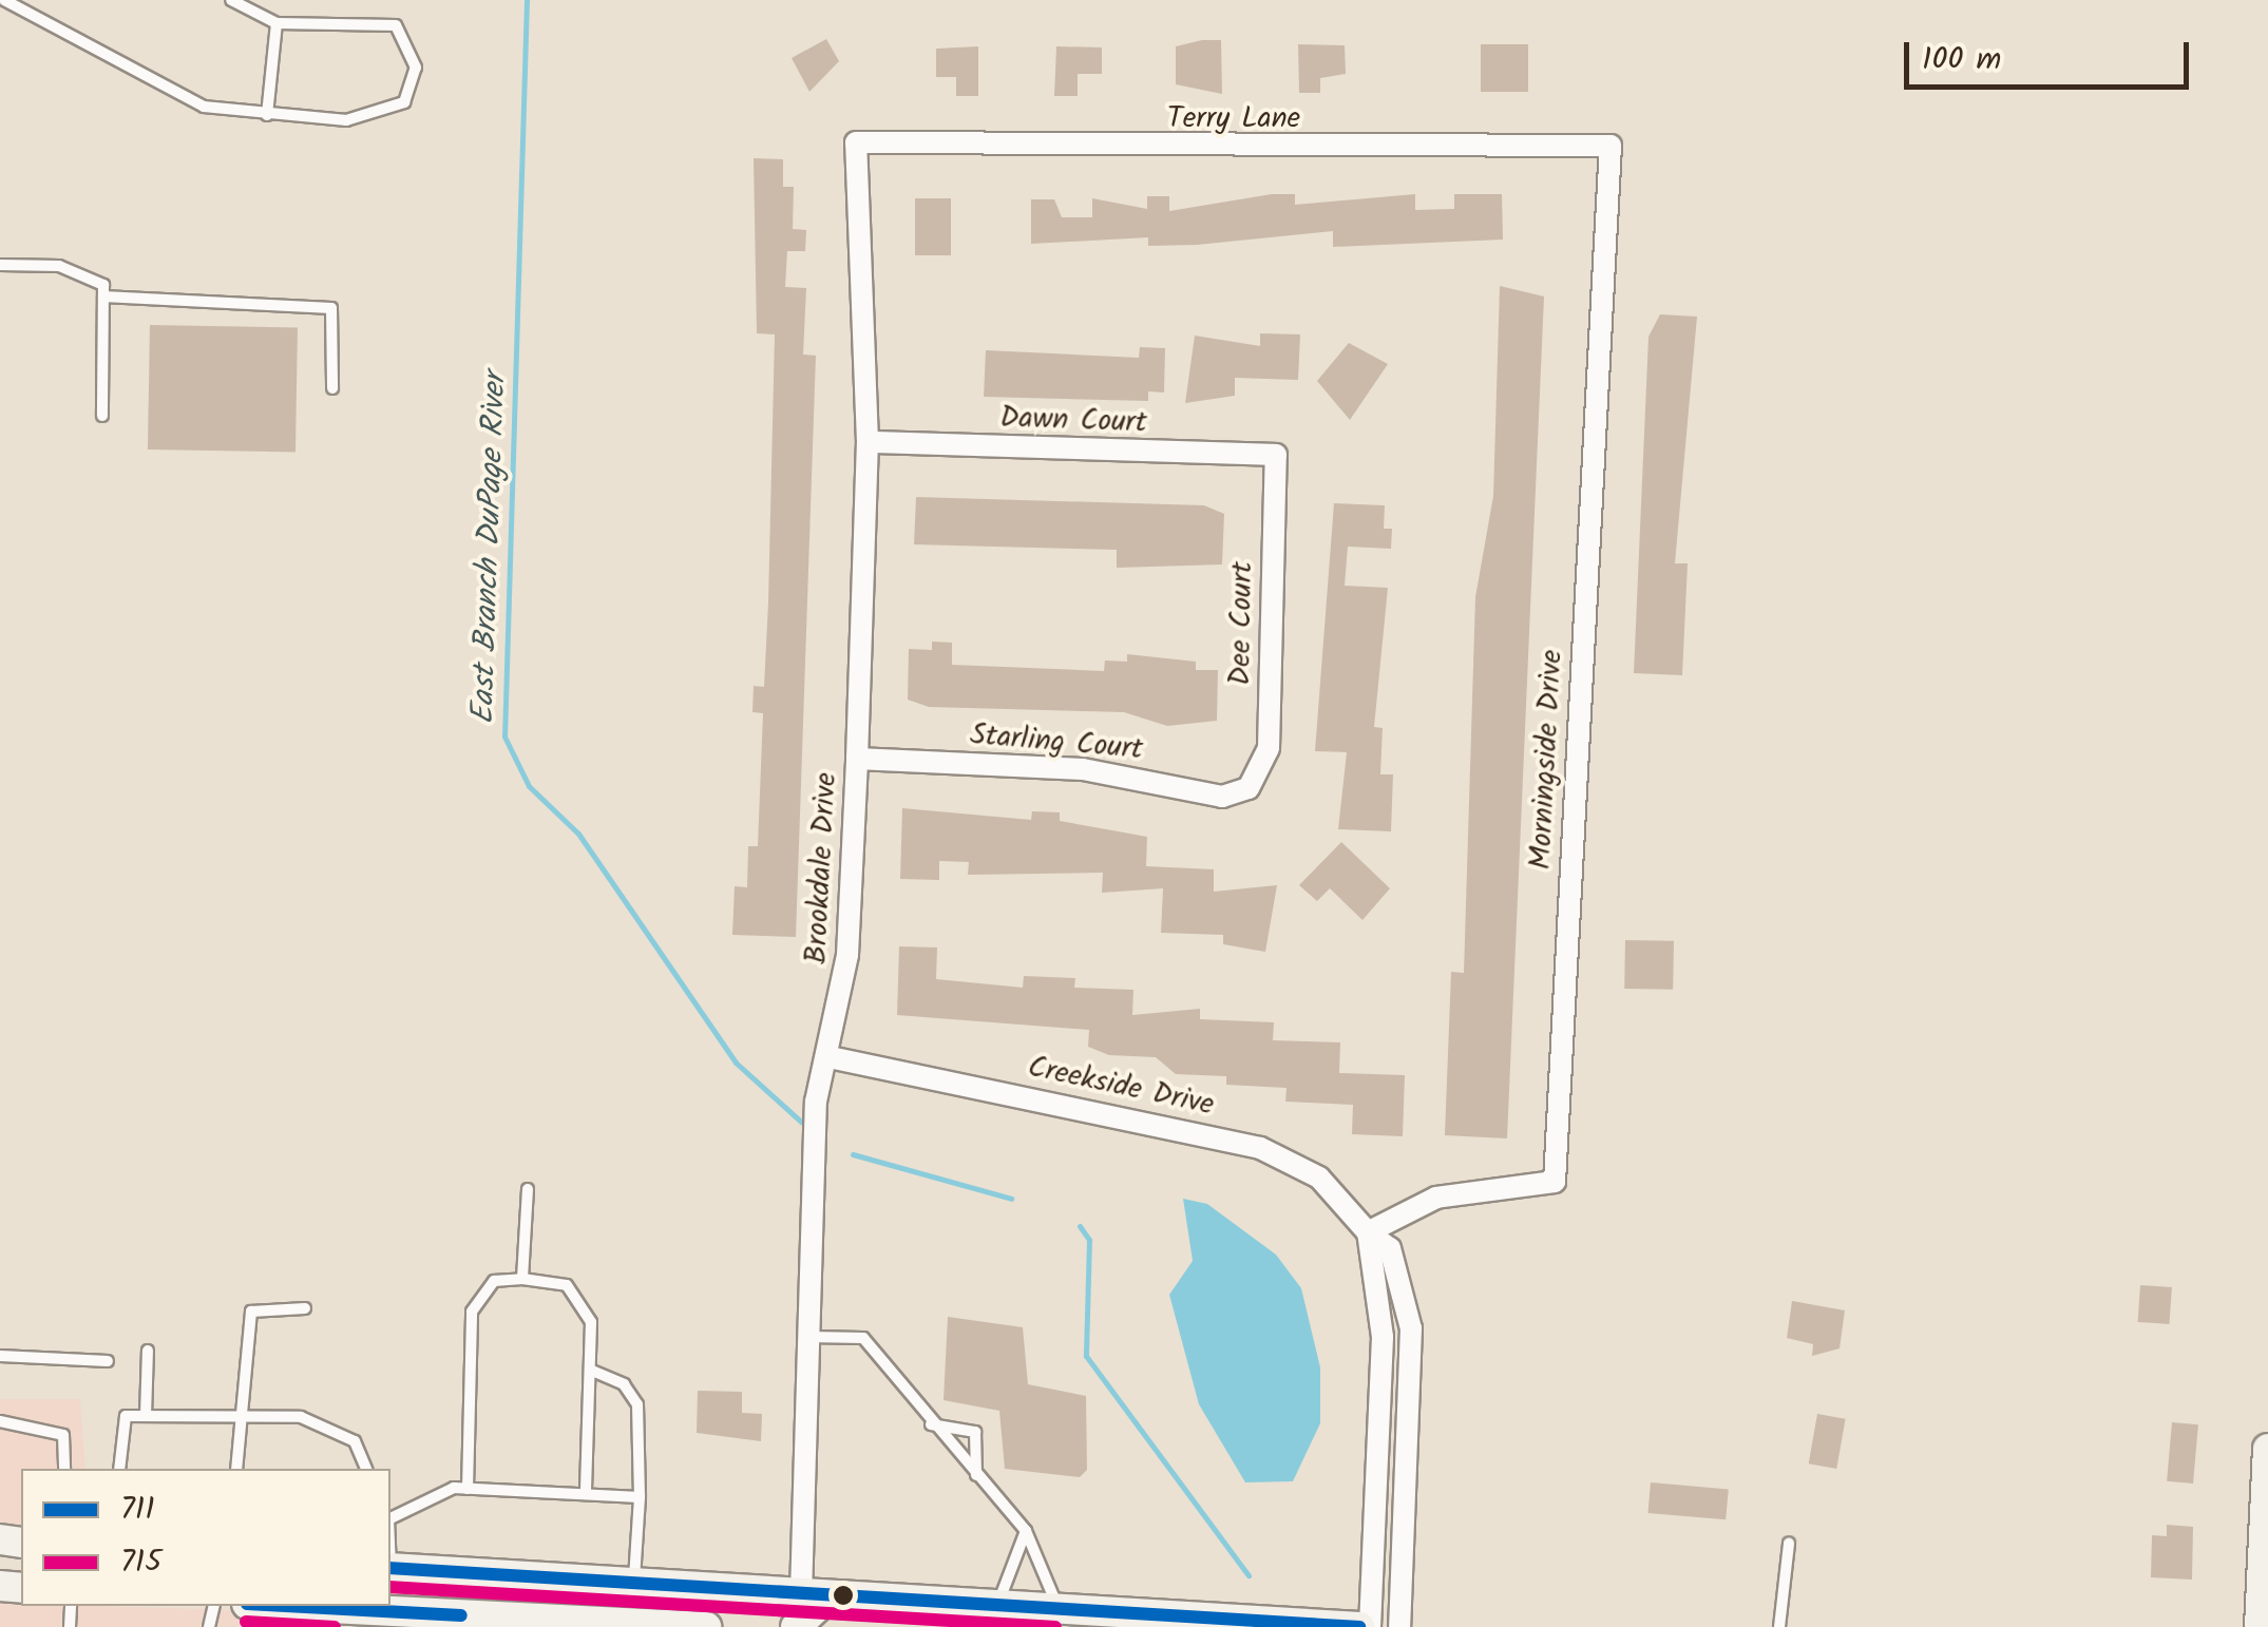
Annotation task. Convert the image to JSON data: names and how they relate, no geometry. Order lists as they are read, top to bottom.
{
  "streets": {
    "street": [
      "Terry Lane",
      "Dawn Court",
      "Dee Court",
      "Starling Court",
      "Morningside Drive",
      "Brookdale Drive",
      "Creekside Drive"
    ]
  },
  "crossings": [
    ["Terry Lane", "Morningside Drive"],
    ["Terry Lane", "Brookdale Drive"],
    ["Dawn Court", "Dee Court"],
    ["Dawn Court", "Brookdale Drive"],
    ["Dee Court", "Starling Court"],
    ["Starling Court", "Brookdale Drive"],
    ["Morningside Drive", "Creekside Drive"],
    ["Brookdale Drive", "Creekside Drive"]
  ],
  "water": ["East Branch DuPage River"],
  "lines": ["transit line 711", "transit line 715"],
  "legend": ["711", "715"],
  "scale_bar": "100 m"
}
